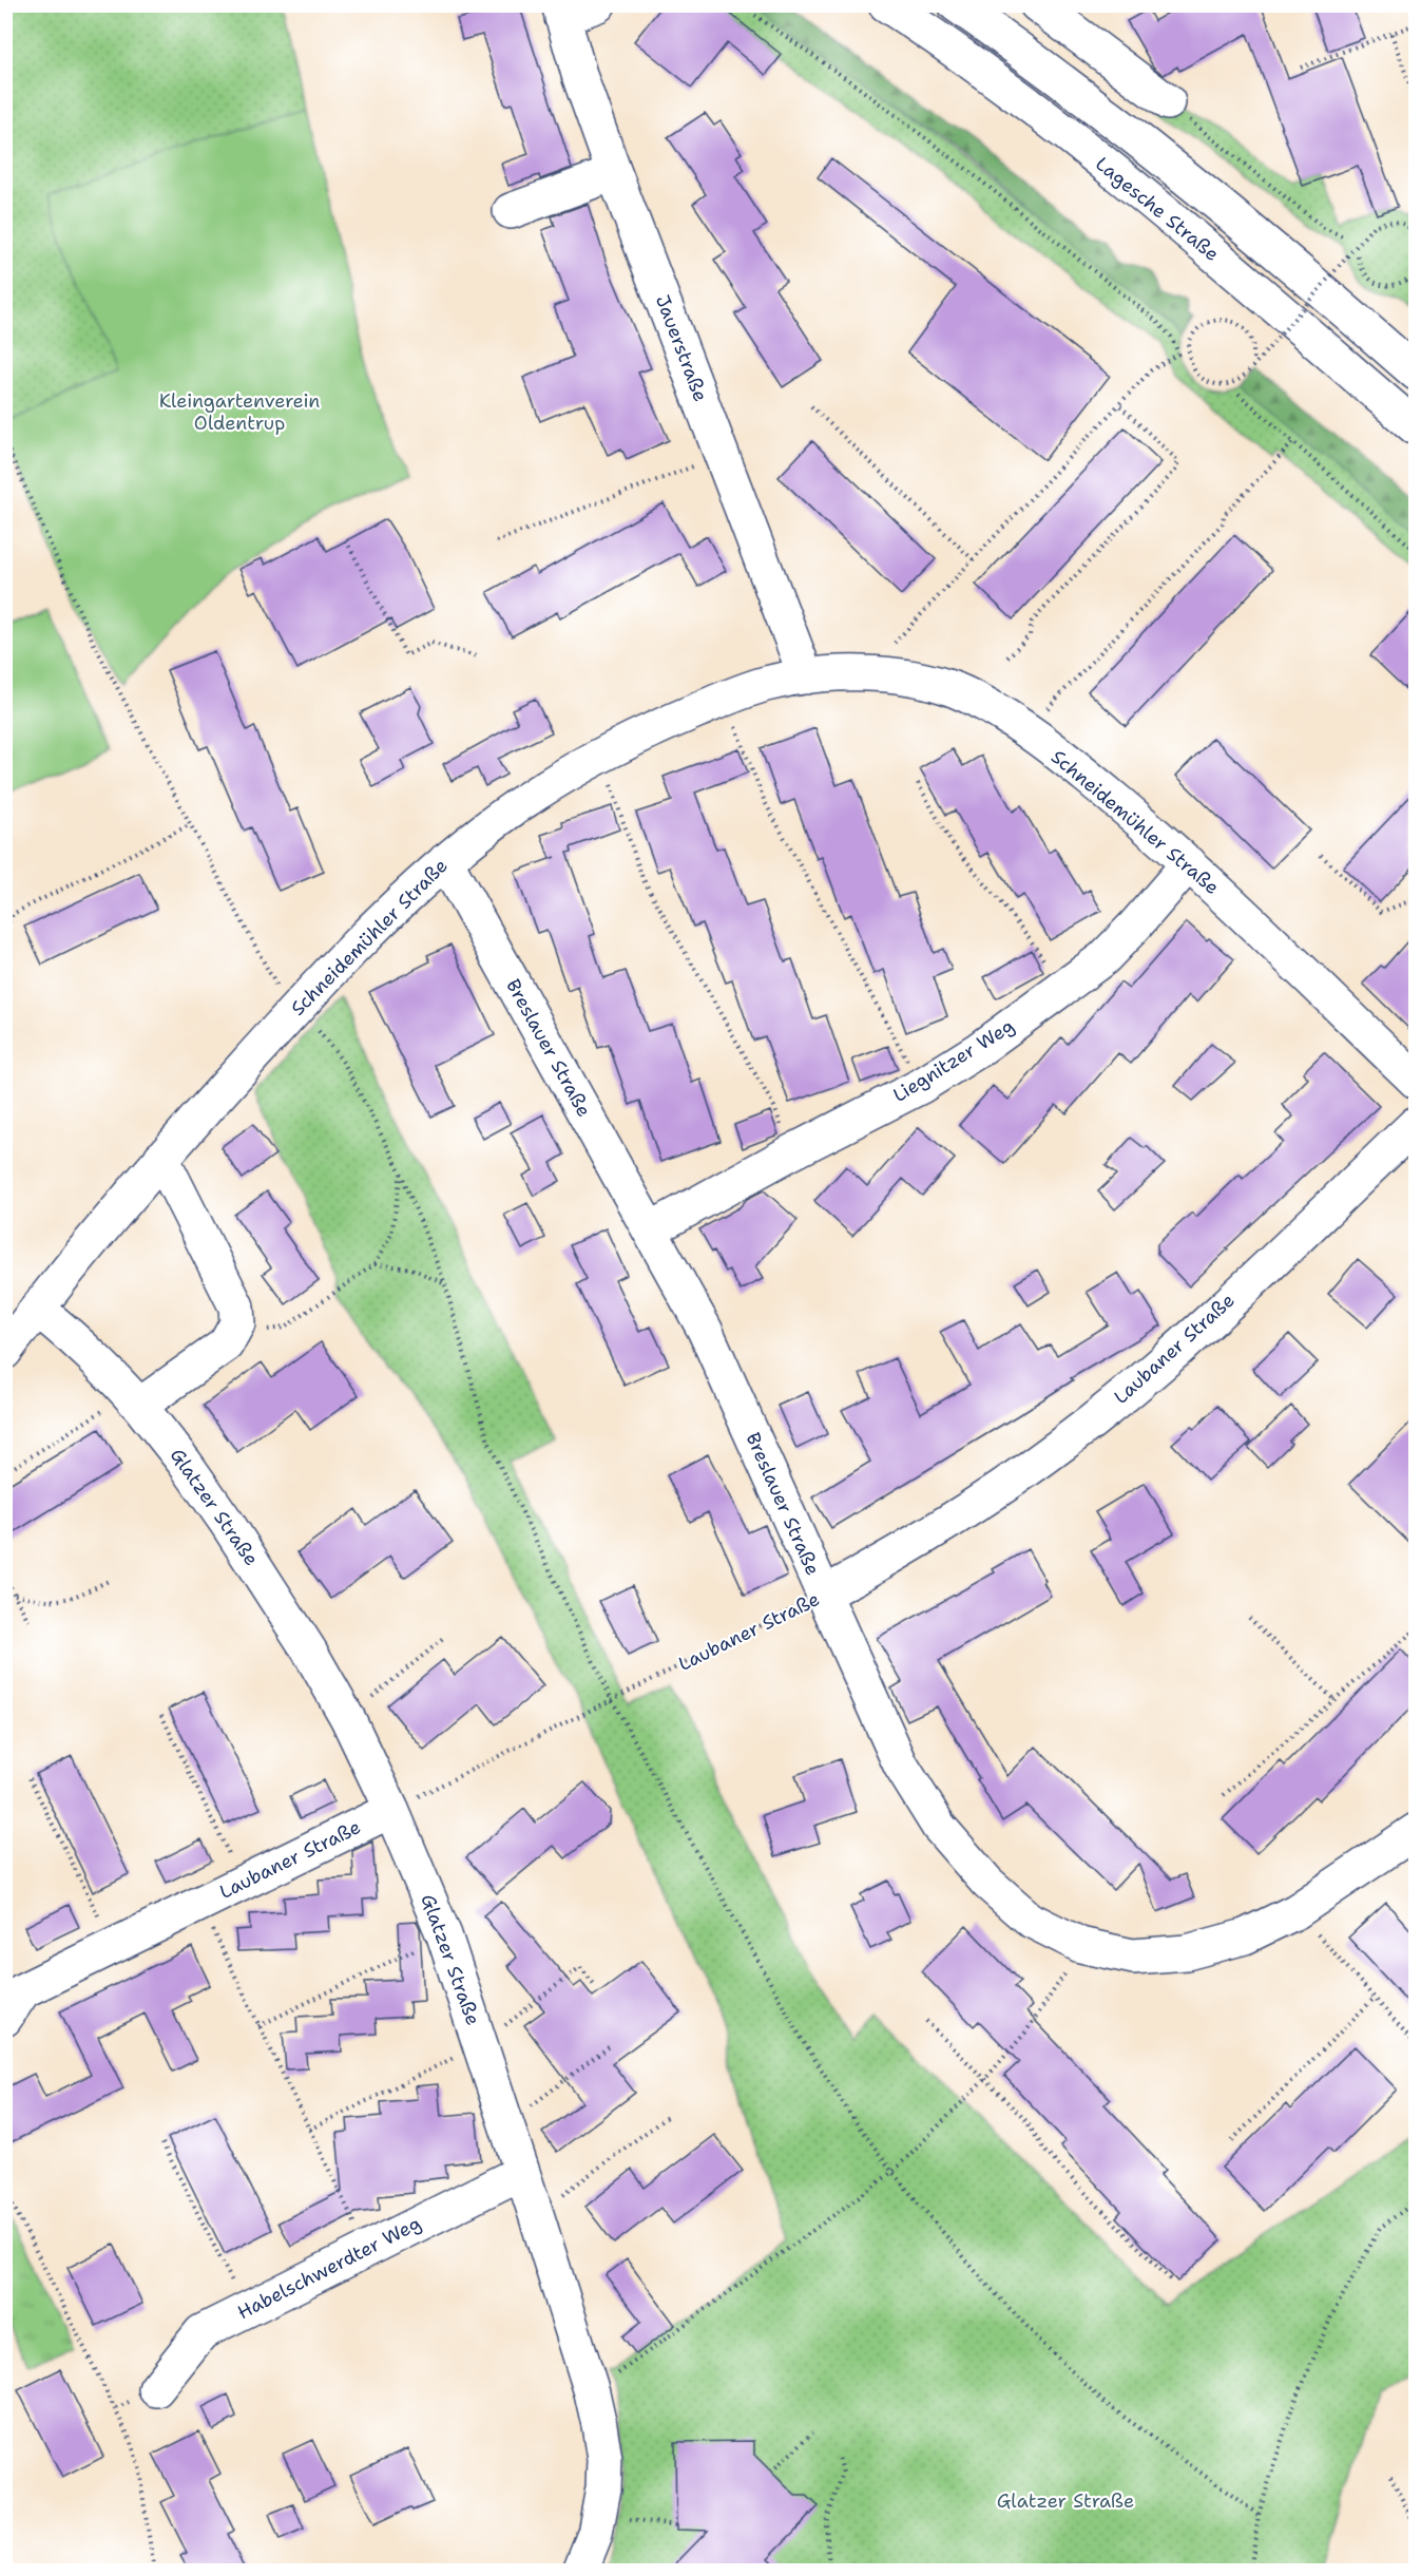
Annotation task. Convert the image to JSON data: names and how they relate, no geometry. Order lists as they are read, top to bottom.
{
  "streets": {
    "street": [
      "Lagesche Straße",
      "Jauerstraße",
      "Schneidemühler Straße",
      "Breslauer Straße",
      "Liegnitzer Weg",
      "Laubaner Straße",
      "Glatzer Straße",
      "Habelschwerdter Weg"
    ]
  },
  "crossings": [
    ["Jauerstraße", "Schneidemühler Straße"],
    ["Schneidemühler Straße", "Breslauer Straße"],
    ["Schneidemühler Straße", "Liegnitzer Weg"],
    ["Schneidemühler Straße", "Glatzer Straße"],
    ["Breslauer Straße", "Liegnitzer Weg"],
    ["Breslauer Straße", "Laubaner Straße"],
    ["Laubaner Straße", "Glatzer Straße"],
    ["Glatzer Straße", "Habelschwerdter Weg"]
  ],
  "parks": ["Kleingartenverein Oldentrup", "Glatzer Straße"]
}
